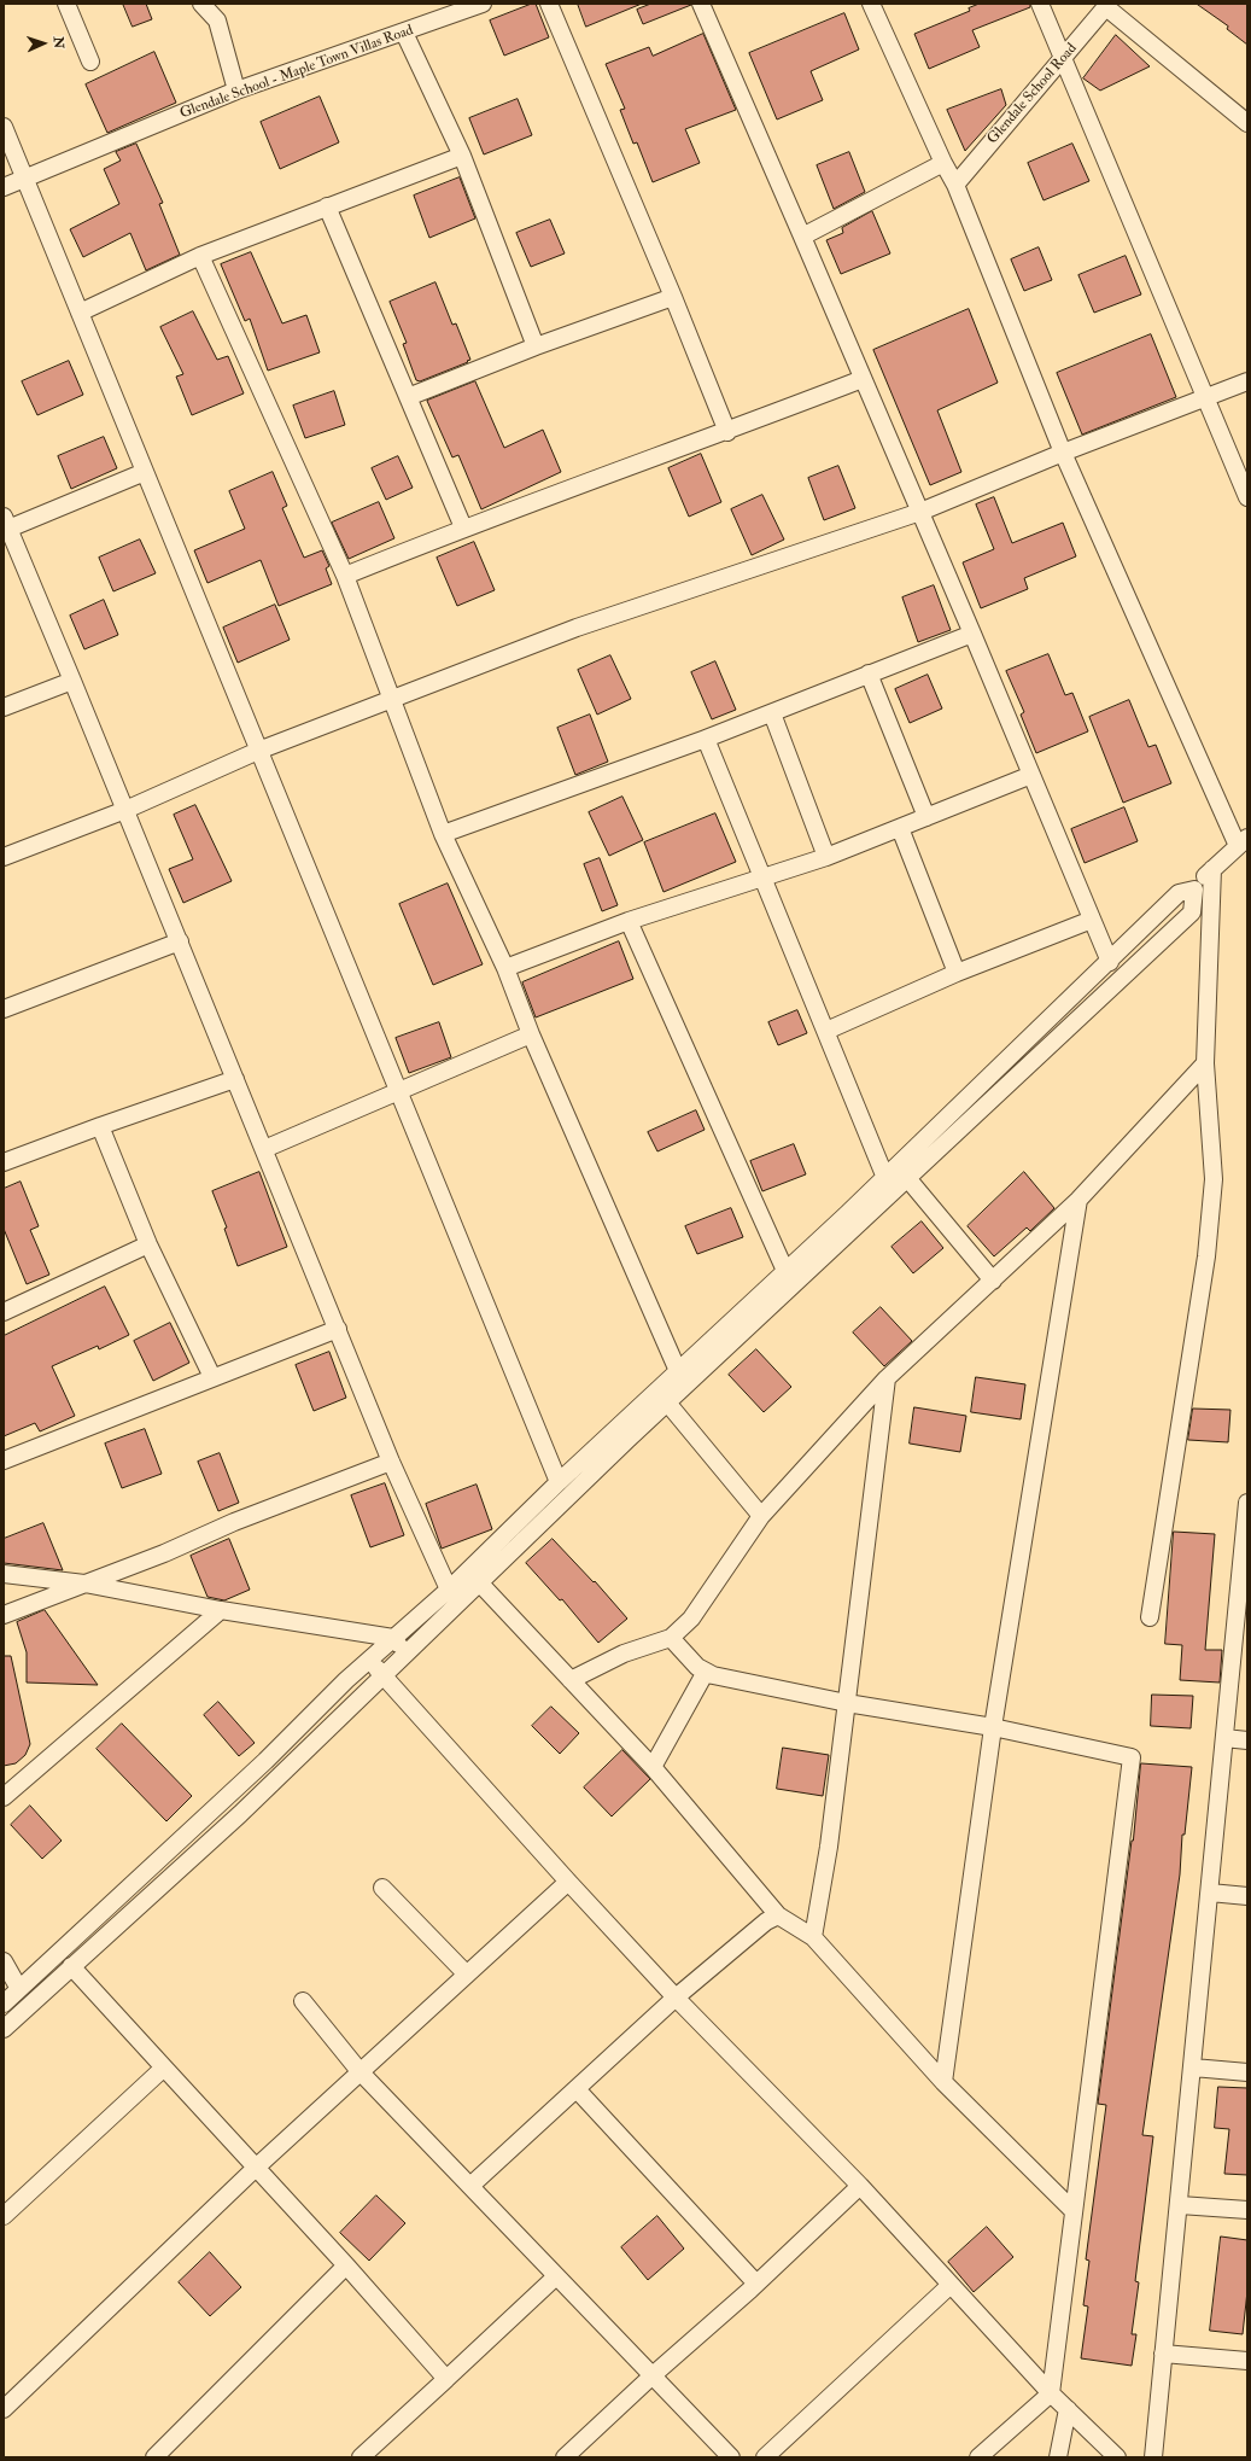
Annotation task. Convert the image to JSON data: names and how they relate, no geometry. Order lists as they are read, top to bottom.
{
  "streets": {
    "street": ["Glendale School - Maple Town Villas Road", "Glendale School Road"]
  },
  "north": "right"
}
